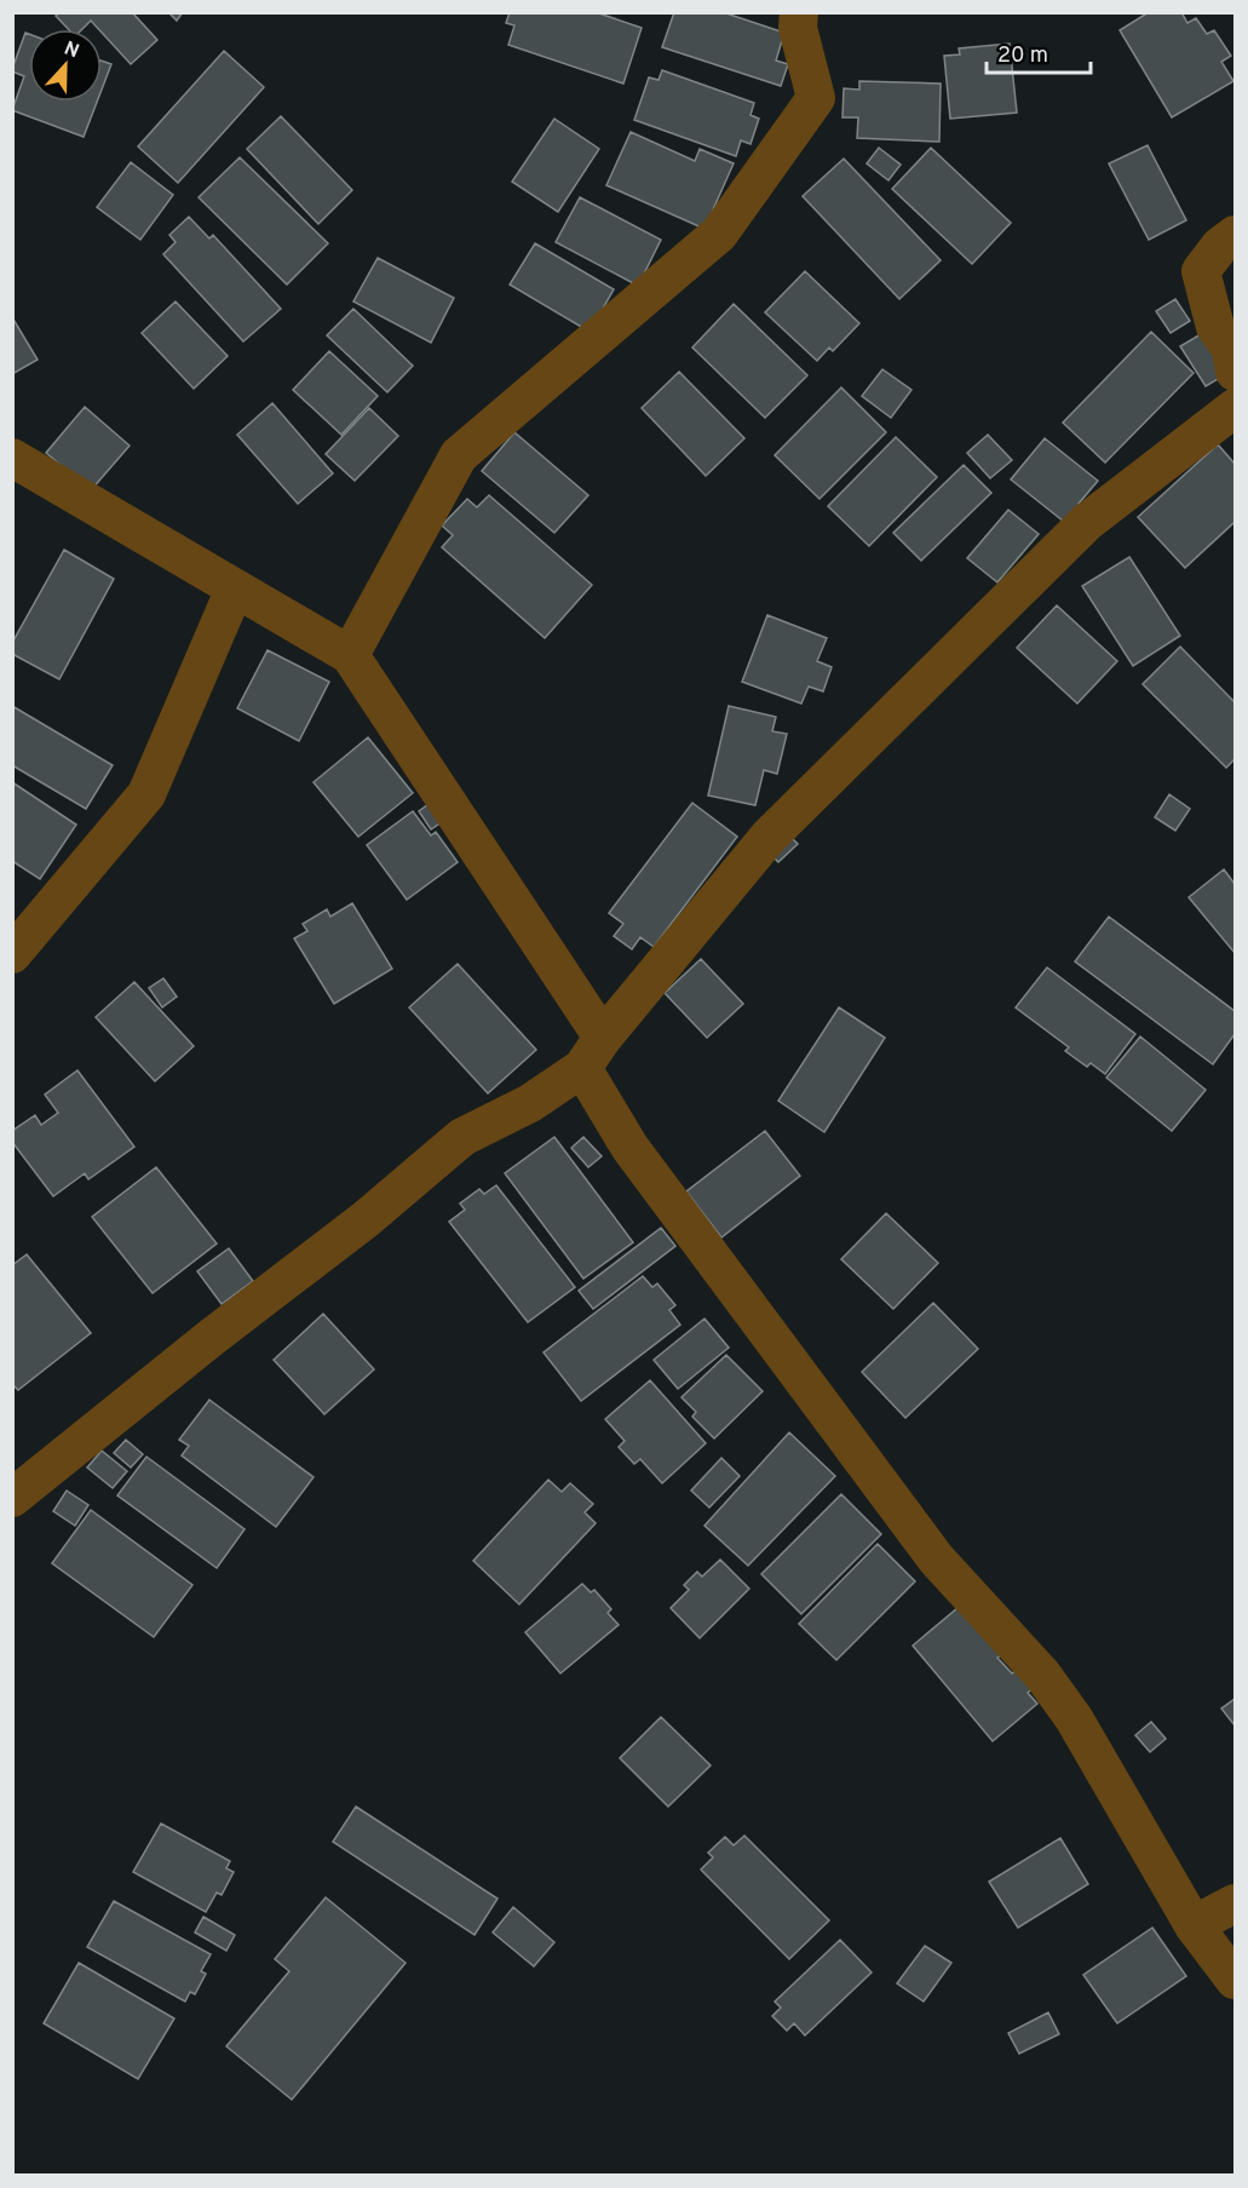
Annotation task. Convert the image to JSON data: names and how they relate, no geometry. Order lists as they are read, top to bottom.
{
  "scale_bar": "20 m",
  "north": "top"
}
